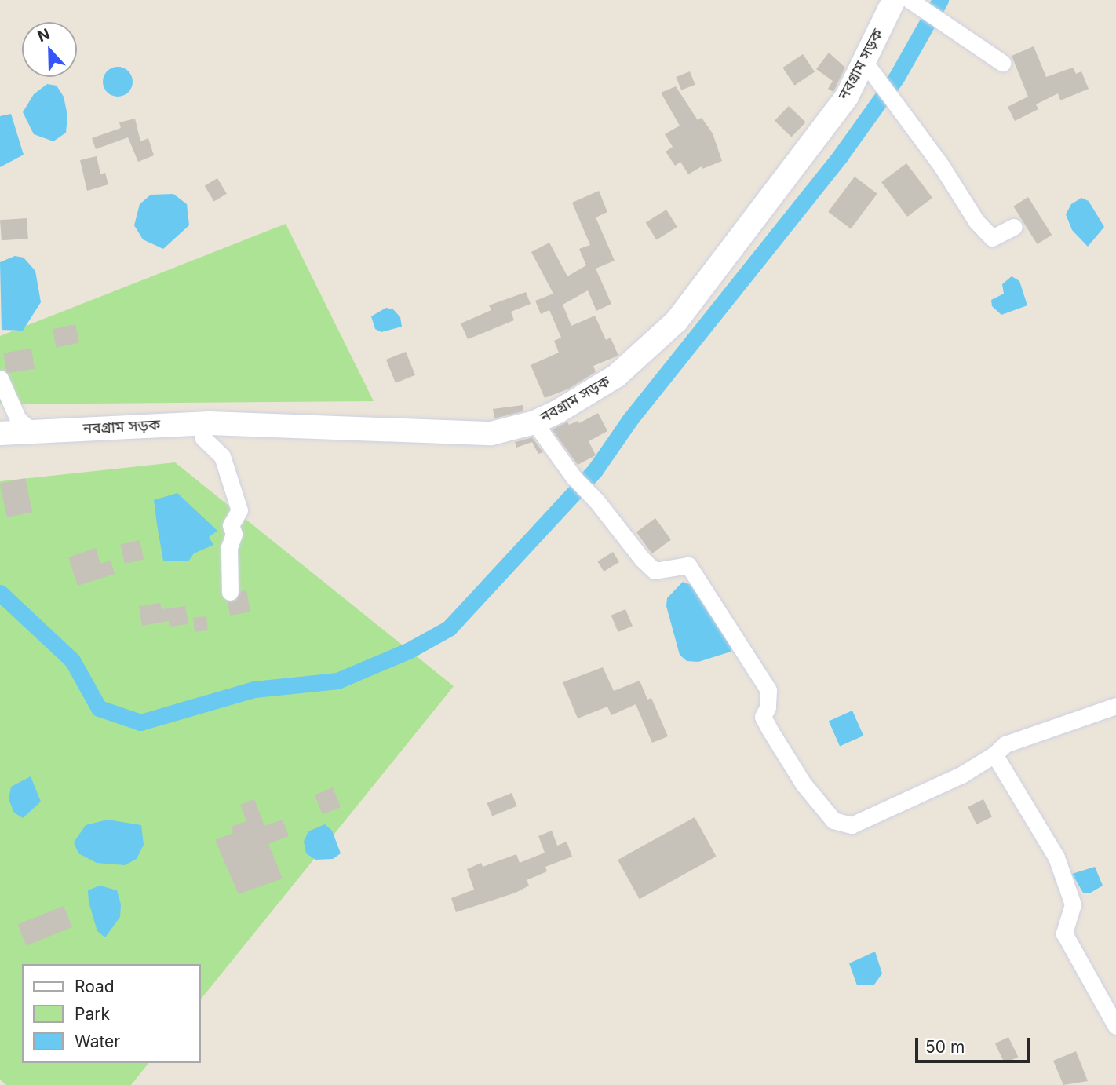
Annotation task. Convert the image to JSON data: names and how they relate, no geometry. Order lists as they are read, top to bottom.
{
  "streets": {
    "main road": ["নবগ্রাম সড়ক"]
  },
  "legend": ["Road", "Park", "Water"],
  "scale_bar": "50 m",
  "north": "top"
}
